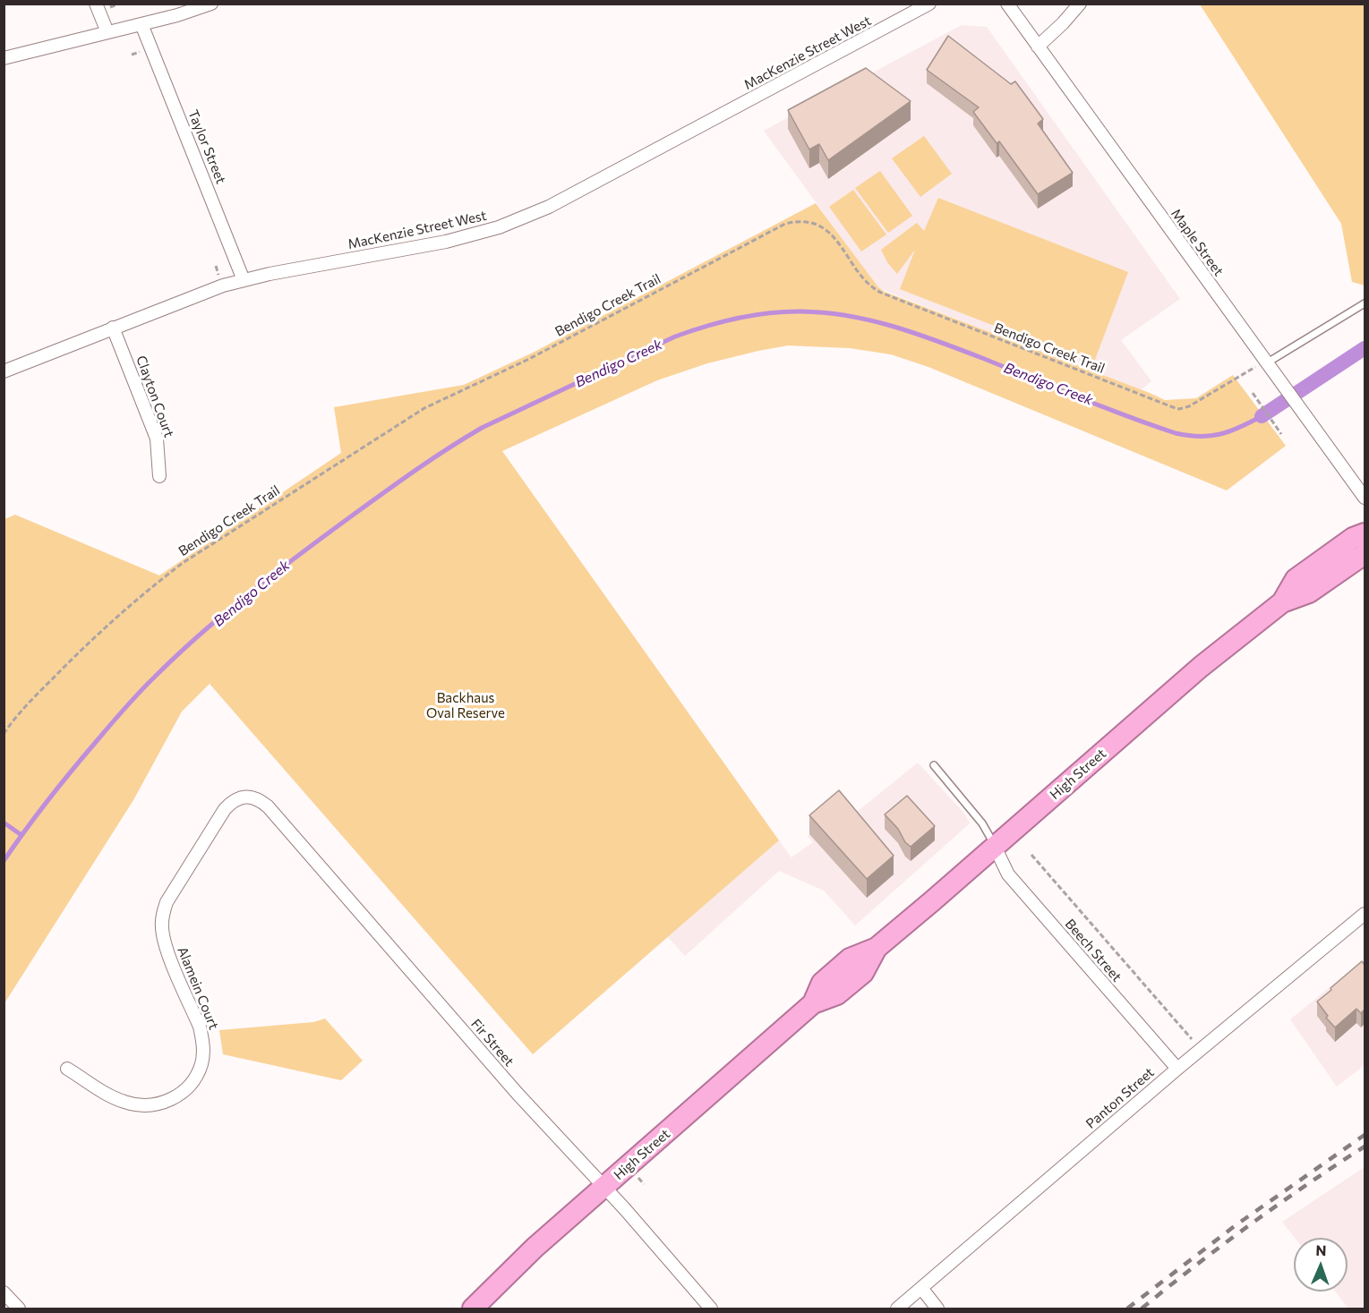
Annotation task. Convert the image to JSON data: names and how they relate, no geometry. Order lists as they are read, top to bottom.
{
  "streets": {
    "highway": ["High Street"],
    "street": [
      "MacKenzie Street West",
      "Taylor Street",
      "Maple Street",
      "Clayton Court",
      "Beech Street",
      "Alamein Court",
      "Fir Street",
      "Panton Street"
    ],
    "path": ["Bendigo Creek Trail"]
  },
  "crossings": [
    ["MacKenzie Street West", "Taylor Street"],
    ["MacKenzie Street West", "Clayton Court"],
    ["Maple Street", "Bendigo Creek Trail"],
    ["High Street", "Beech Street"],
    ["High Street", "Fir Street"],
    ["Beech Street", "Panton Street"],
    ["Alamein Court", "Fir Street"]
  ],
  "water": ["Bendigo Creek"],
  "parks": ["Backhaus Oval Reserve"],
  "north": "top"
}
